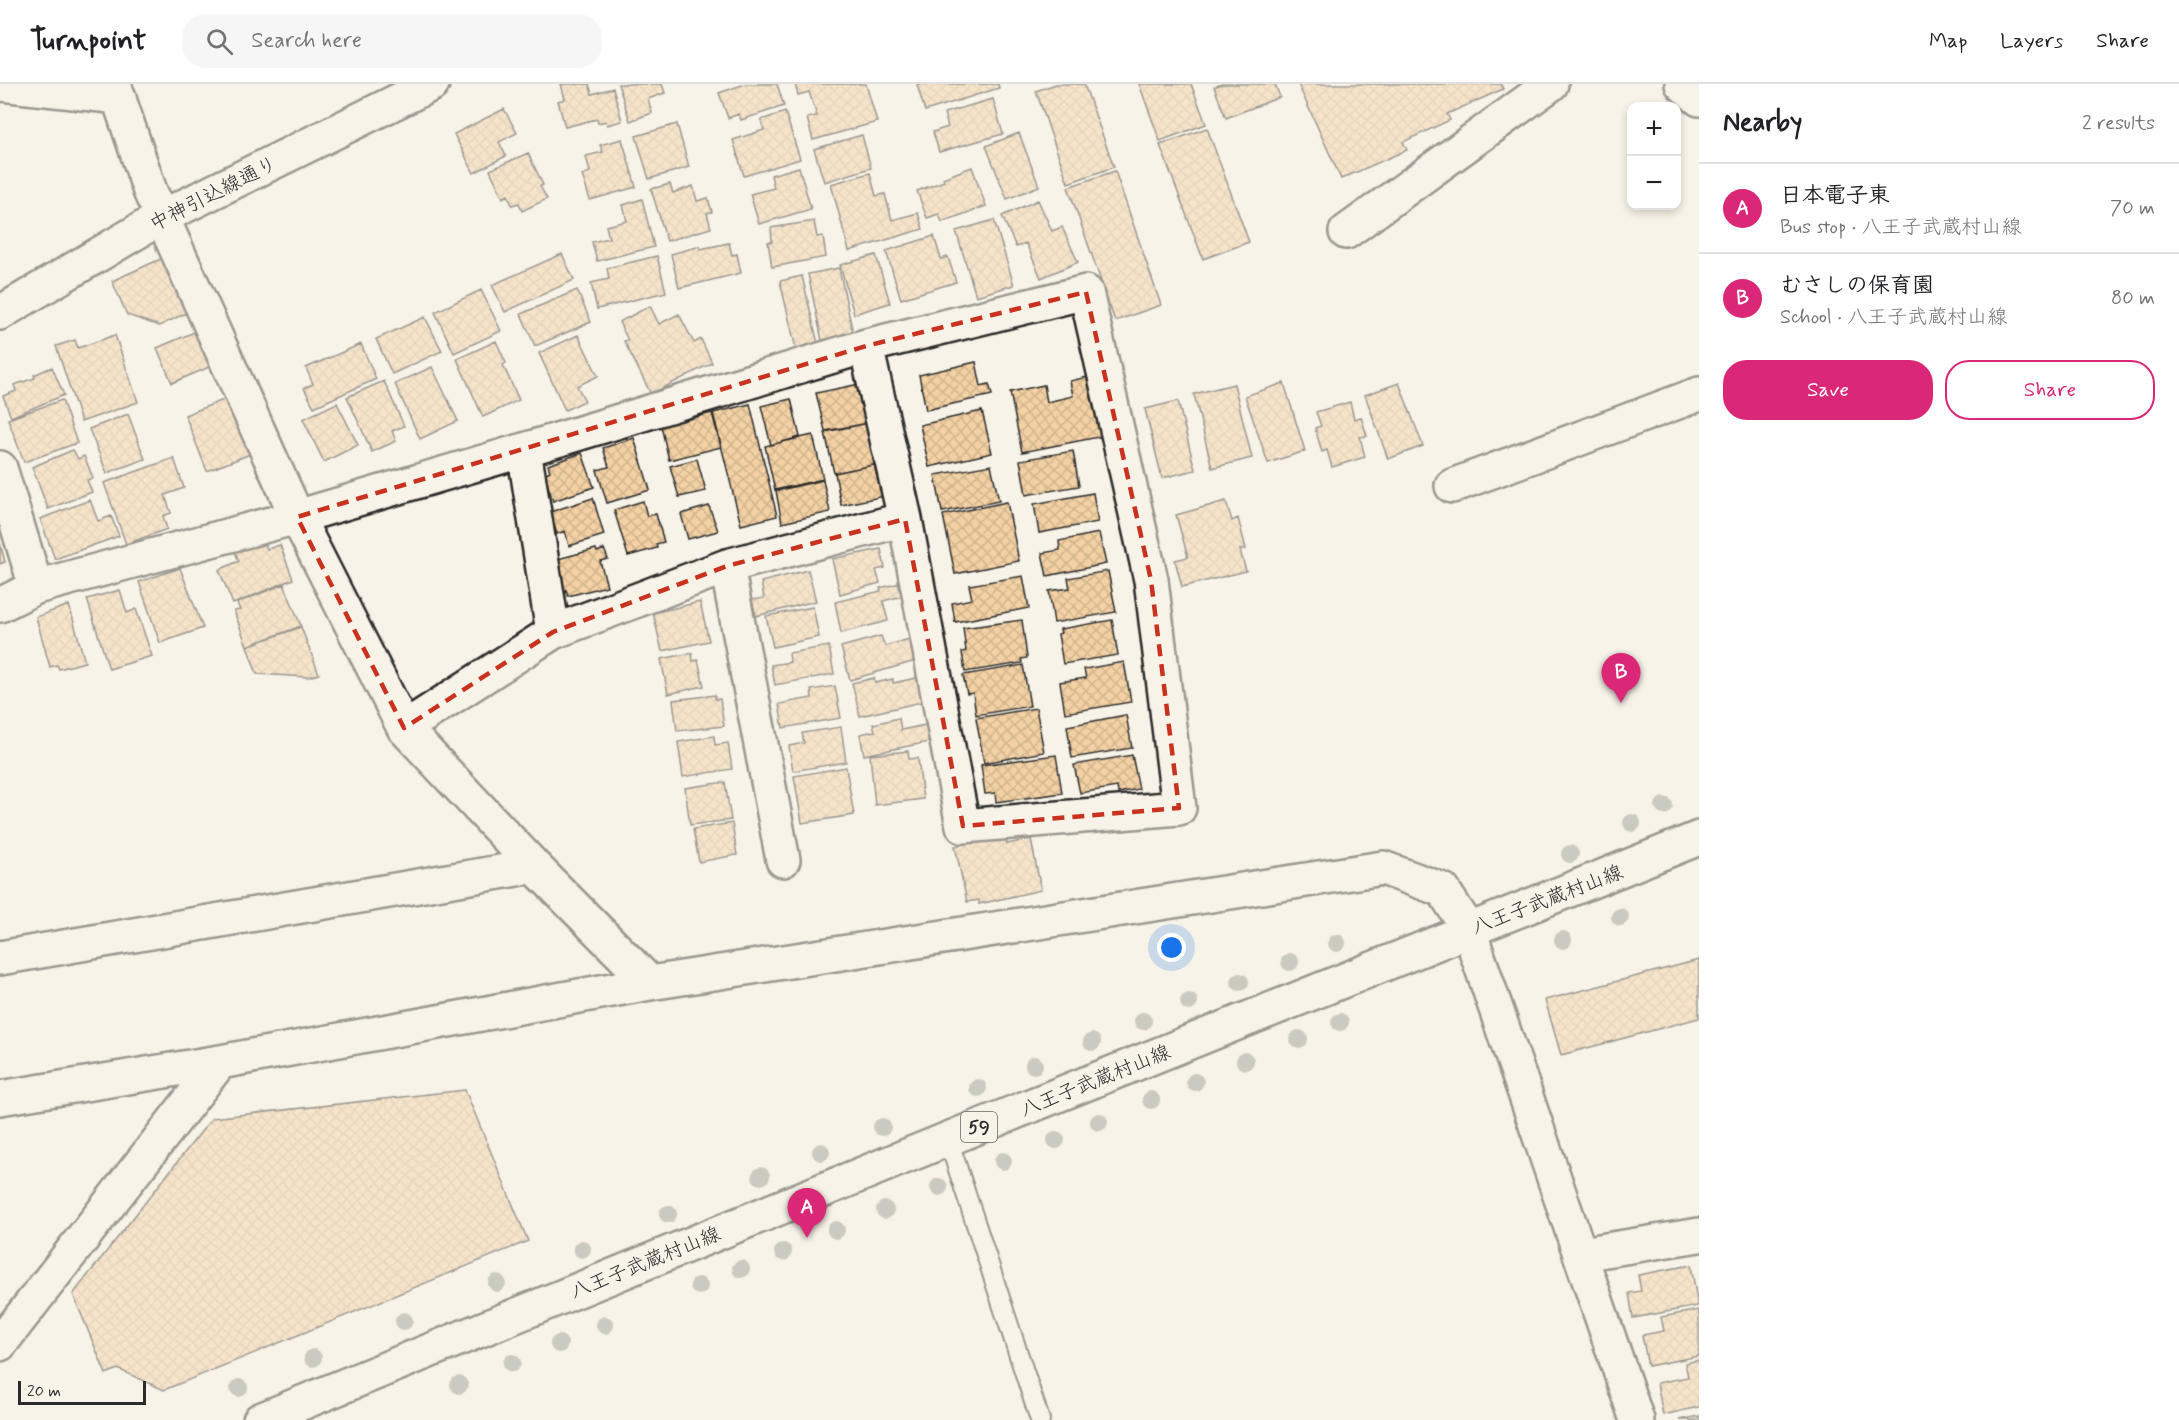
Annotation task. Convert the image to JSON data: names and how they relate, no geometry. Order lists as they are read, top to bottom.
{
  "streets": {
    "street": ["中神引込線通り", "八王子武蔵村山線", "59"]
  },
  "scale_bar": "20 m",
  "page": {
    "header": "Turnpoint",
    "search": "Search here",
    "nav": ["Map", "Layers", "Share"],
    "heading": ["Nearby", "2 results"],
    "map_buttons": ["+", "−"],
    "list": [
      {
        "mark": "A",
        "name": "日本電子東",
        "note": "Bus stop · 八王子武蔵村山線",
        "value": "70 m"
      },
      {
        "mark": "B",
        "name": "むさしの保育園",
        "note": "School · 八王子武蔵村山線",
        "value": "80 m"
      }
    ],
    "buttons": ["Save", "Share"],
    "pins": ["B", "A"],
    "scale": "20 m"
  }
}
